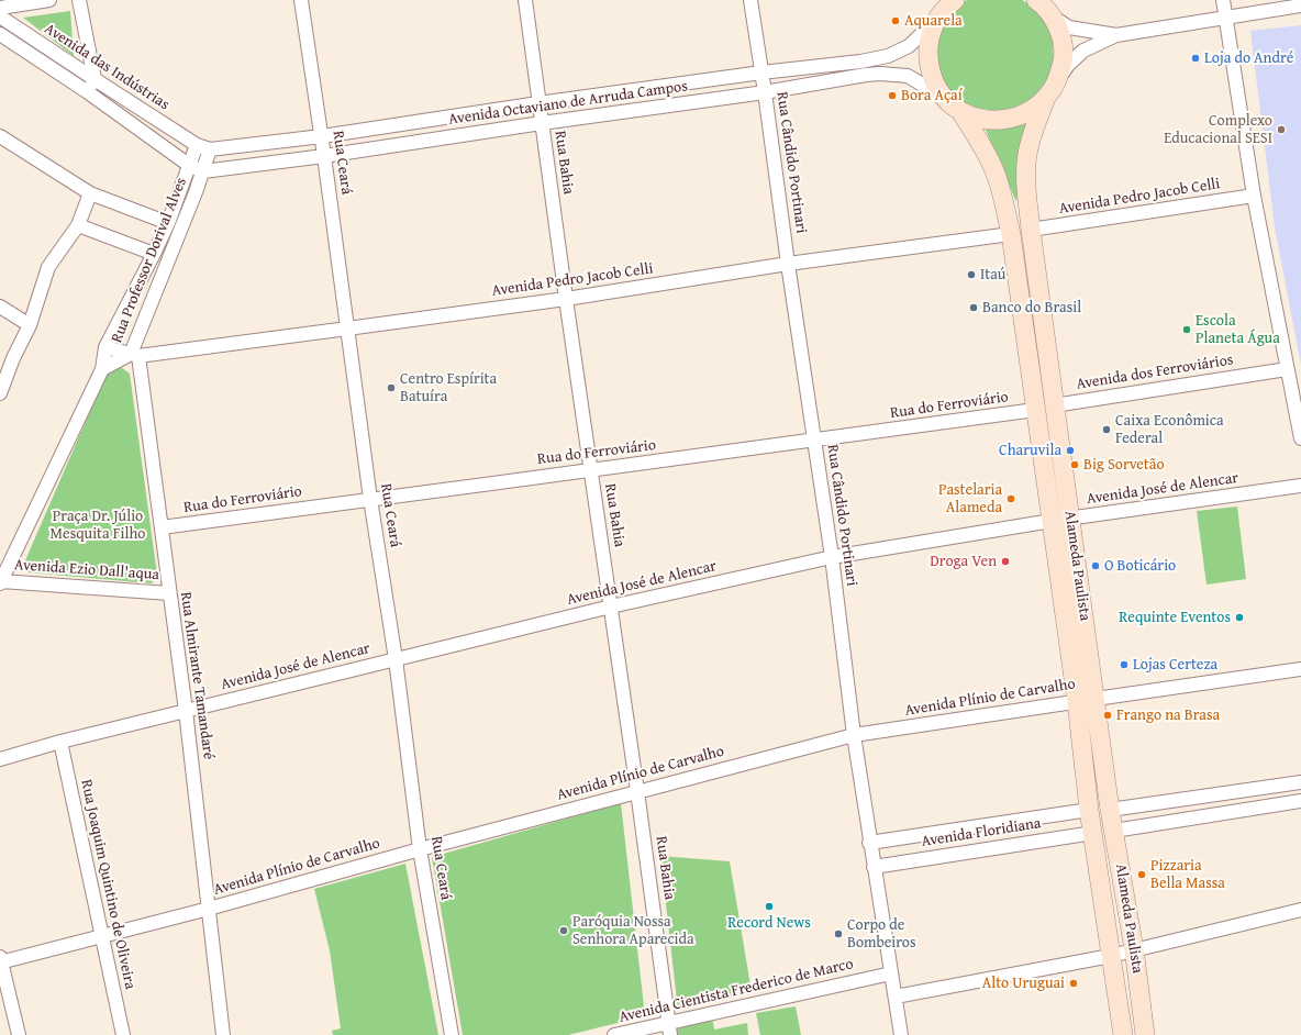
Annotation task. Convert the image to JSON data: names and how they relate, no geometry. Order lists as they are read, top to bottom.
{
  "streets": {
    "main road": ["Alameda Paulista"],
    "street": [
      "Avenida das Indústrias",
      "Avenida Octaviano de Arruda Campos",
      "Rua Ceará",
      "Rua Bahia",
      "Rua Cândido Portinari",
      "Avenida Pedro Jacob Celli",
      "Rua Professor Dorival Alves",
      "Avenida dos Ferroviários",
      "Rua do Ferroviário",
      "Avenida José de Alencar",
      "Avenida Ezio Dall'aqua",
      "Rua Almirante Tamandaré",
      "Avenida Plínio de Carvalho",
      "Avenida Floridiana",
      "Rua Joaquim Quintino de Oliveira",
      "Avenida Cientista Frederico de Marco"
    ]
  },
  "crossings": [
    ["Avenida das Indústrias", "Avenida Octaviano de Arruda Campos"],
    ["Avenida das Indústrias", "Rua Professor Dorival Alves"],
    ["Avenida Octaviano de Arruda Campos", "Rua Ceará"],
    ["Avenida Octaviano de Arruda Campos", "Rua Bahia"],
    ["Avenida Octaviano de Arruda Campos", "Rua Cândido Portinari"],
    ["Avenida Octaviano de Arruda Campos", "Rua Professor Dorival Alves"],
    ["Avenida Octaviano de Arruda Campos", "Alameda Paulista"],
    ["Rua Ceará", "Avenida Pedro Jacob Celli"],
    ["Rua Ceará", "Rua do Ferroviário"],
    ["Rua Ceará", "Avenida José de Alencar"],
    ["Rua Ceará", "Avenida Plínio de Carvalho"],
    ["Rua Bahia", "Avenida Pedro Jacob Celli"],
    ["Rua Bahia", "Rua do Ferroviário"],
    ["Rua Bahia", "Avenida José de Alencar"],
    ["Rua Bahia", "Avenida Plínio de Carvalho"],
    ["Rua Bahia", "Avenida Cientista Frederico de Marco"],
    ["Rua Cândido Portinari", "Avenida Pedro Jacob Celli"],
    ["Rua Cândido Portinari", "Rua do Ferroviário"],
    ["Rua Cândido Portinari", "Avenida José de Alencar"],
    ["Rua Cândido Portinari", "Avenida Plínio de Carvalho"],
    ["Rua Cândido Portinari", "Avenida Floridiana"],
    ["Rua Cândido Portinari", "Avenida Cientista Frederico de Marco"],
    ["Avenida Pedro Jacob Celli", "Rua Professor Dorival Alves"],
    ["Avenida Pedro Jacob Celli", "Alameda Paulista"],
    ["Avenida Pedro Jacob Celli", "Rua Almirante Tamandaré"],
    ["Rua Professor Dorival Alves", "Avenida Ezio Dall'aqua"],
    ["Rua Professor Dorival Alves", "Rua Almirante Tamandaré"],
    ["Avenida dos Ferroviários", "Alameda Paulista"],
    ["Rua do Ferroviário", "Alameda Paulista"],
    ["Rua do Ferroviário", "Rua Almirante Tamandaré"],
    ["Avenida José de Alencar", "Alameda Paulista"],
    ["Avenida José de Alencar", "Rua Almirante Tamandaré"],
    ["Avenida José de Alencar", "Rua Joaquim Quintino de Oliveira"],
    ["Alameda Paulista", "Avenida Plínio de Carvalho"],
    ["Alameda Paulista", "Avenida Floridiana"],
    ["Avenida Ezio Dall'aqua", "Rua Almirante Tamandaré"],
    ["Rua Almirante Tamandaré", "Avenida Plínio de Carvalho"],
    ["Avenida Plínio de Carvalho", "Rua Joaquim Quintino de Oliveira"]
  ],
  "parks": ["Praça Dr. Júlio Mesquita Filho"],
  "places": [
    "Aquarela",
    "Loja do André",
    "Bora Açaí",
    "Complexo Educacional SESI",
    "Itaú",
    "Banco do Brasil",
    "Escola Planeta Água",
    "Centro Espírita Batuíra",
    "Caixa Econômica Federal",
    "Charuvila",
    "Big Sorvetão",
    "Pastelaria Alameda",
    "Droga Ven",
    "O Boticário",
    "Requinte Eventos",
    "Lojas Certeza",
    "Frango na Brasa",
    "Pizzaria Bella Massa",
    "Record News",
    "Paróquia Nossa Senhora Aparecida",
    "Corpo de Bombeiros",
    "Alto Uruguai"
  ]
}
